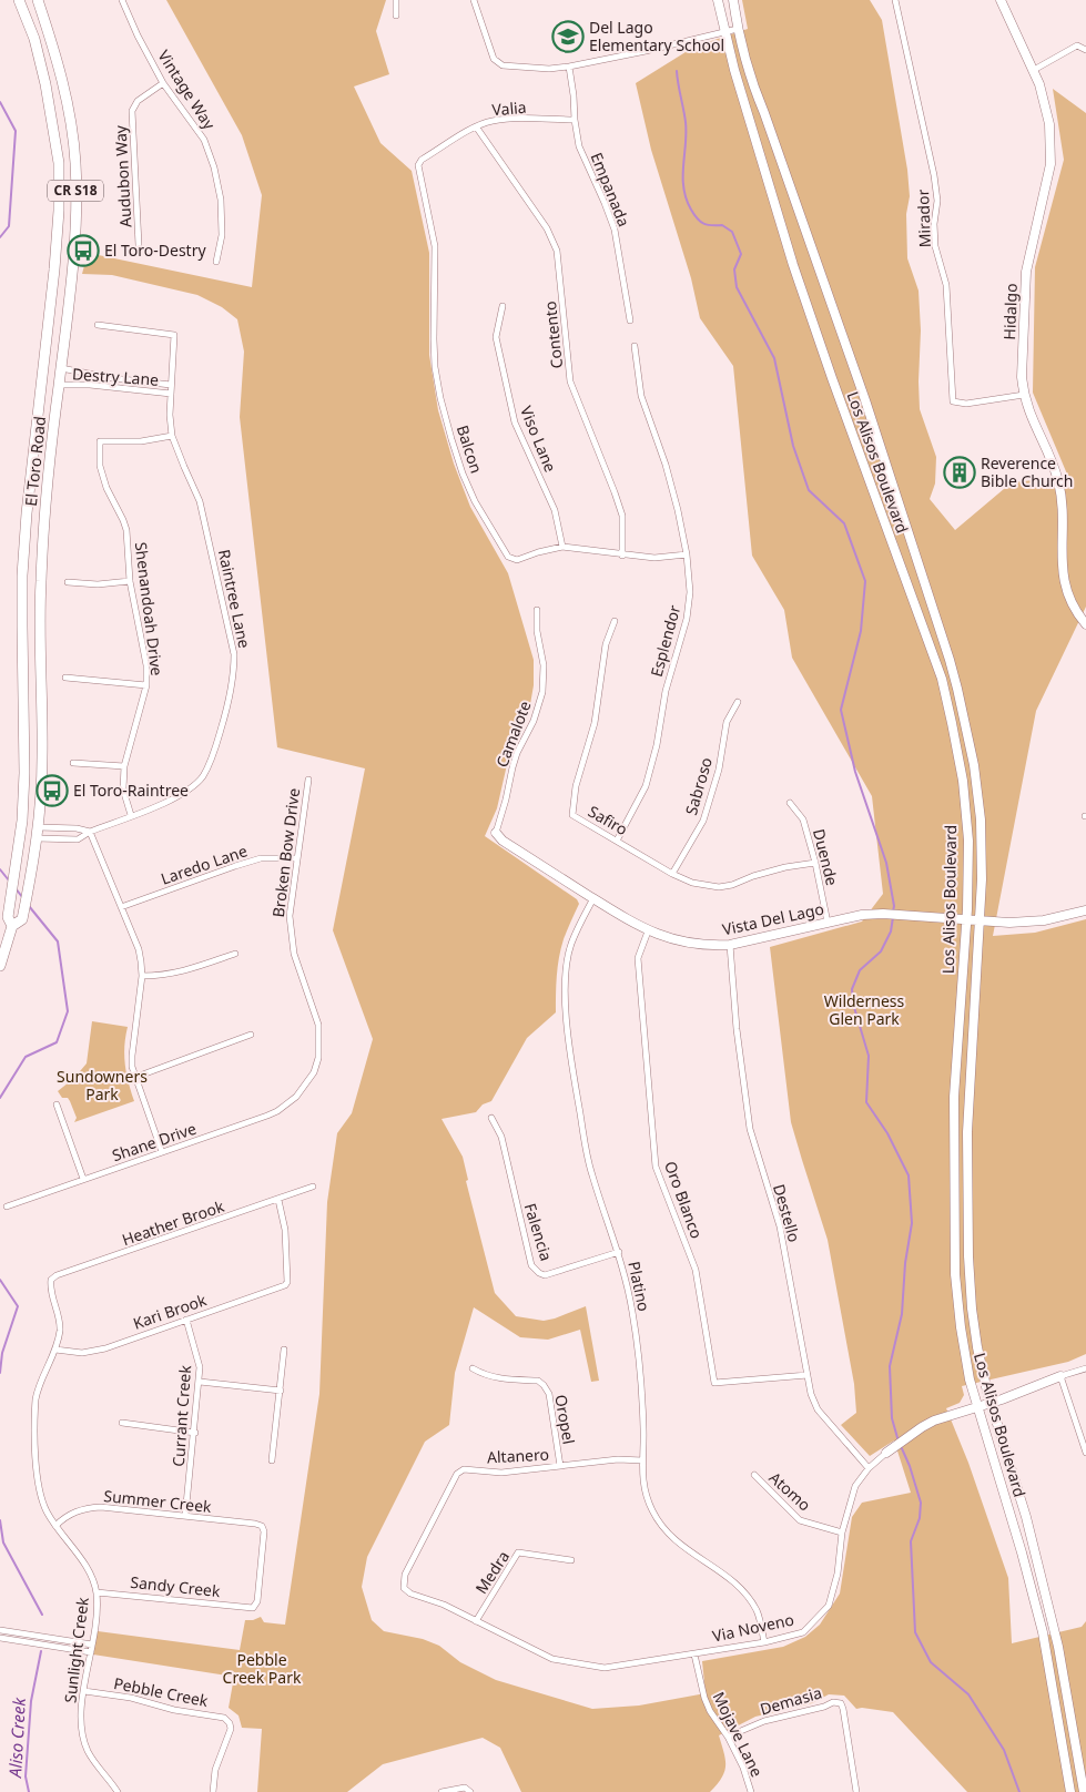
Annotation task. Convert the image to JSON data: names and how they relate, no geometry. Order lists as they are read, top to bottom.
{
  "streets": {
    "main road": [
      "CR S18",
      "Hidalgo",
      "El Toro Road",
      "Los Alisos Boulevard",
      "Vista Del Lago",
      "Via Noveno"
    ],
    "street": [
      "Vintage Way",
      "Valia",
      "Audubon Way",
      "Empanada",
      "Mirador",
      "Contento",
      "Destry Lane",
      "Viso Lane",
      "Balcon",
      "Raintree Lane",
      "Shenandoah Drive",
      "Esplendor",
      "Camalote",
      "Sabroso",
      "Safiro",
      "Broken Bow Drive",
      "Duende",
      "Laredo Lane",
      "Shane Drive",
      "Oro Blanco",
      "Destello",
      "Heather Brook",
      "Falencia",
      "Platino",
      "Kari Brook",
      "Currant Creek",
      "Oropel",
      "Altanero",
      "Atomo",
      "Summer Creek",
      "Medra",
      "Sandy Creek",
      "Sunlight Creek",
      "Pebble Creek",
      "Demasia",
      "Mojave Lane"
    ]
  },
  "crossings": [
    ["Vintage Way", "Audubon Way"],
    ["Valia", "Empanada"],
    ["Valia", "Contento"],
    ["Valia", "Balcon"],
    ["Mirador", "Hidalgo"],
    ["Contento", "Balcon"],
    ["Destry Lane", "El Toro Road"],
    ["Destry Lane", "Raintree Lane"],
    ["Viso Lane", "Balcon"],
    ["Balcon", "Esplendor"],
    ["El Toro Road", "Raintree Lane"],
    ["Los Alisos Boulevard", "Vista Del Lago"],
    ["Los Alisos Boulevard", "Via Noveno"],
    ["Raintree Lane", "Shenandoah Drive"],
    ["Esplendor", "Safiro"],
    ["Camalote", "Vista Del Lago"],
    ["Sabroso", "Safiro"],
    ["Safiro", "Duende"],
    ["Broken Bow Drive", "Laredo Lane"],
    ["Broken Bow Drive", "Shane Drive"],
    ["Duende", "Vista Del Lago"],
    ["Vista Del Lago", "Oro Blanco"],
    ["Vista Del Lago", "Destello"],
    ["Vista Del Lago", "Platino"],
    ["Oro Blanco", "Destello"],
    ["Destello", "Via Noveno"],
    ["Heather Brook", "Kari Brook"],
    ["Heather Brook", "Sunlight Creek"],
    ["Falencia", "Platino"],
    ["Platino", "Altanero"],
    ["Platino", "Via Noveno"],
    ["Kari Brook", "Currant Creek"],
    ["Kari Brook", "Sunlight Creek"],
    ["Currant Creek", "Summer Creek"],
    ["Oropel", "Altanero"],
    ["Altanero", "Via Noveno"],
    ["Atomo", "Via Noveno"],
    ["Summer Creek", "Sandy Creek"],
    ["Summer Creek", "Sunlight Creek"],
    ["Medra", "Via Noveno"],
    ["Sandy Creek", "Sunlight Creek"],
    ["Via Noveno", "Mojave Lane"],
    ["Sunlight Creek", "Pebble Creek"],
    ["Demasia", "Mojave Lane"]
  ],
  "water": ["Aliso Creek"],
  "parks": ["Wilderness Glen Park", "Sundowners Park", "Pebble Creek Park"],
  "places": {
    "school or university": ["Del Lago Elementary School"],
    "bus stop": ["El Toro-Destry", "El Toro-Raintree"],
    "building": ["Reverence Bible Church"]
  }
}
